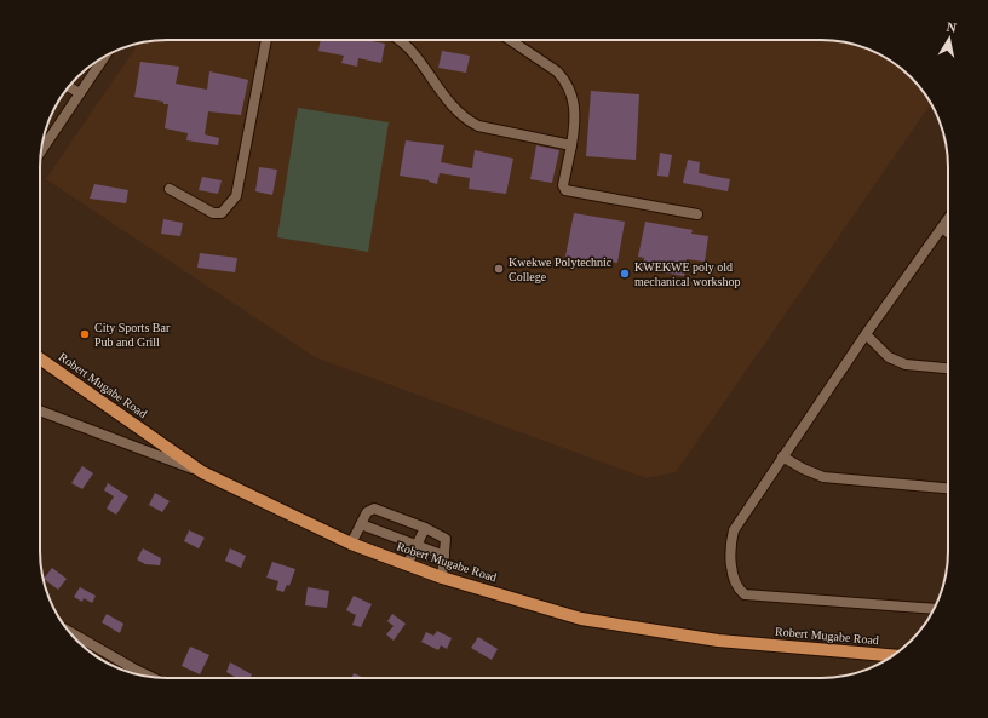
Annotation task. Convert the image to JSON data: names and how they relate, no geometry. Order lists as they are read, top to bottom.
{
  "streets": {
    "main road": ["Robert Mugabe Road"]
  },
  "places": ["Kwekwe Polytechnic College", "KWEKWE poly old mechanical workshop", "City Sports Bar Pub and Grill"],
  "north": "top"
}
